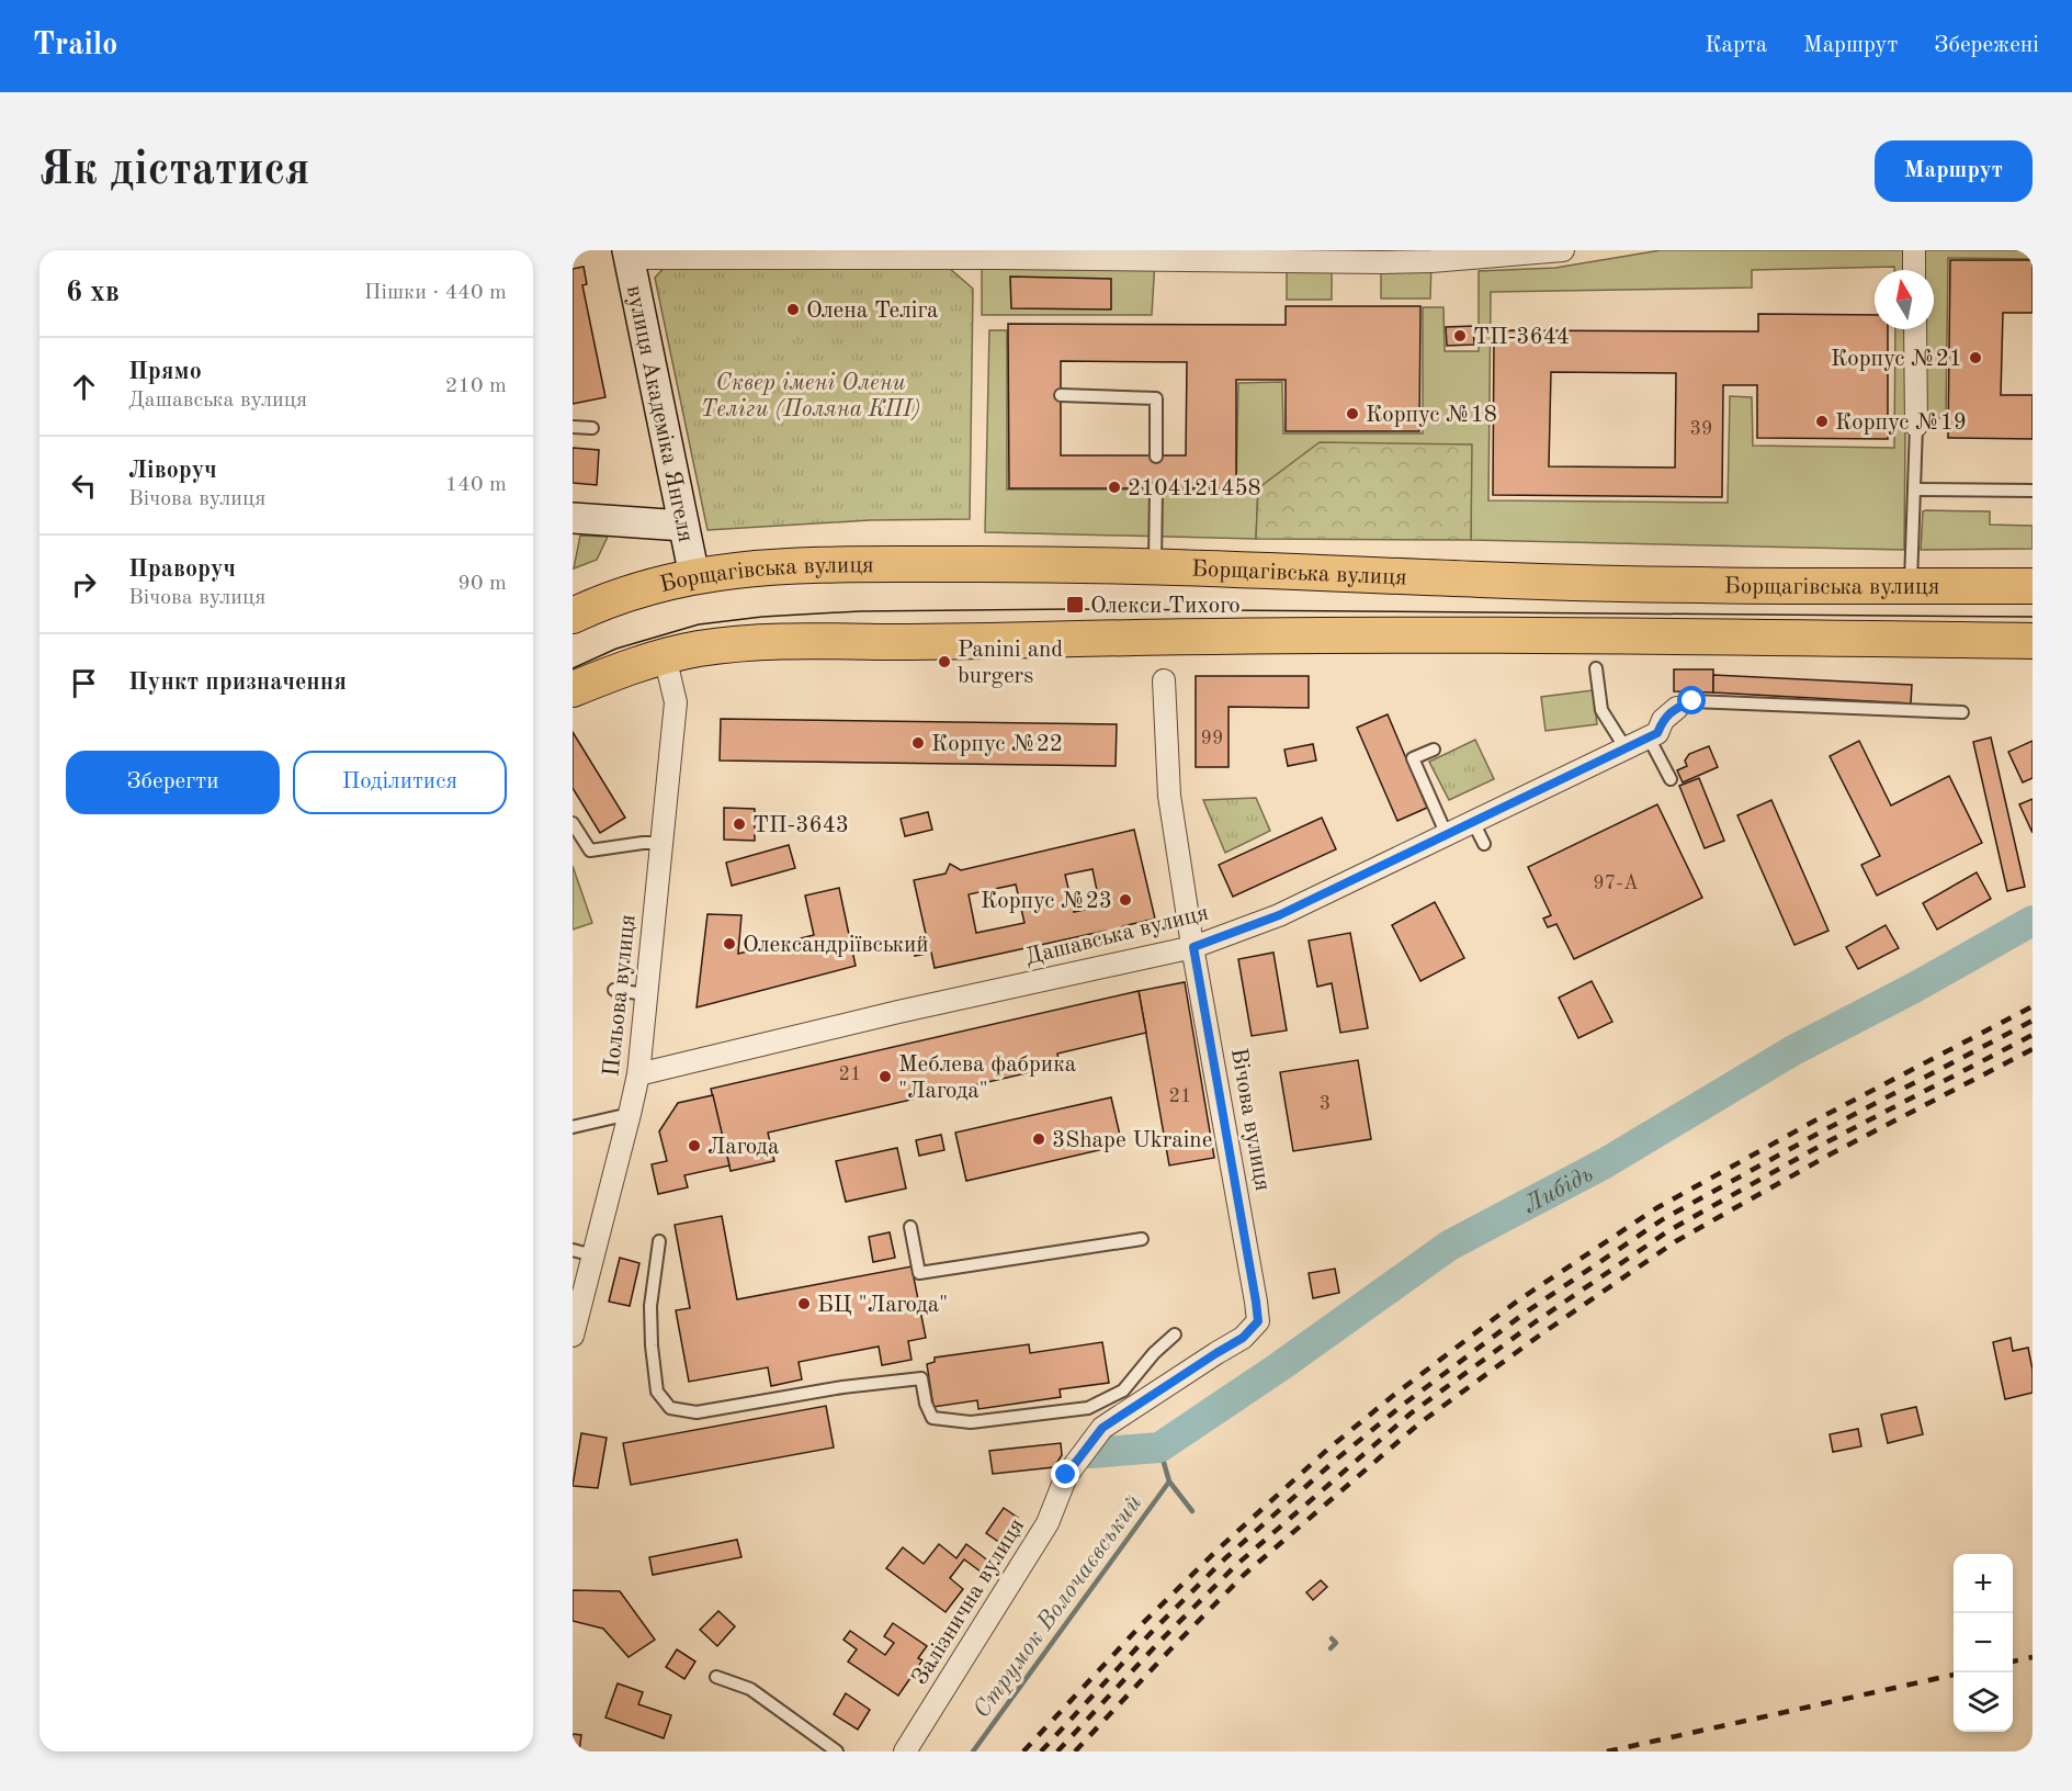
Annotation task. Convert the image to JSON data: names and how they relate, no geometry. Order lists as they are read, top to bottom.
{
  "streets": {
    "main road": ["Борщагівська вулиця"],
    "street": [
      "вулиця Академіка Янгеля",
      "Дашавська вулиця",
      "Польова вулиця",
      "Вічова вулиця",
      "Залізнична вулиця"
    ]
  },
  "crossings": [
    ["вулиця Академіка Янгеля", "Борщагівська вулиця"],
    ["Дашавська вулиця", "Польова вулиця"],
    ["Дашавська вулиця", "Вічова вулиця"],
    ["Вічова вулиця", "Залізнична вулиця"]
  ],
  "water": ["Либідь", "Струмок Волочаєвський"],
  "parks": ["Сквер імені Олени Теліги (Поляна КПІ)"],
  "places": {
    "other": [
      "Олена Теліга",
      "ТП-3644",
      "Корпус №21",
      "Корпус №18",
      "Корпус №19",
      "2104121458",
      "Panini and burgers",
      "Корпус №22",
      "ТП-3643",
      "Корпус №23",
      "Олександріївський",
      "Меблева фабрика \"Лагода\"",
      "3Shape Ukraine",
      "Лагода",
      "БЦ \"Лагода\""
    ],
    "transit": ["Олекси Тихого"]
  },
  "house_numbers": [
    "39",
    "99",
    "97-А",
    "21",
    "21",
    "3"
  ],
  "north": "top",
  "page": {
    "header": "Trailo",
    "nav": ["Карта", "Маршрут", "Збережені"],
    "buttons": [
      "Маршрут",
      ["Зберегти", "Поділитися"]
    ],
    "title": "Як дістатися",
    "heading": ["6 хв", "Пішки · 440 m"],
    "list": [
      ["Прямо", "Дашавська вулиця", "210 m"],
      ["Ліворуч", "Вічова вулиця", "140 m"],
      ["Праворуч", "Вічова вулиця", "90 m"],
      "Пункт призначення"
    ],
    "map_buttons": ["+", "−"]
  }
}
